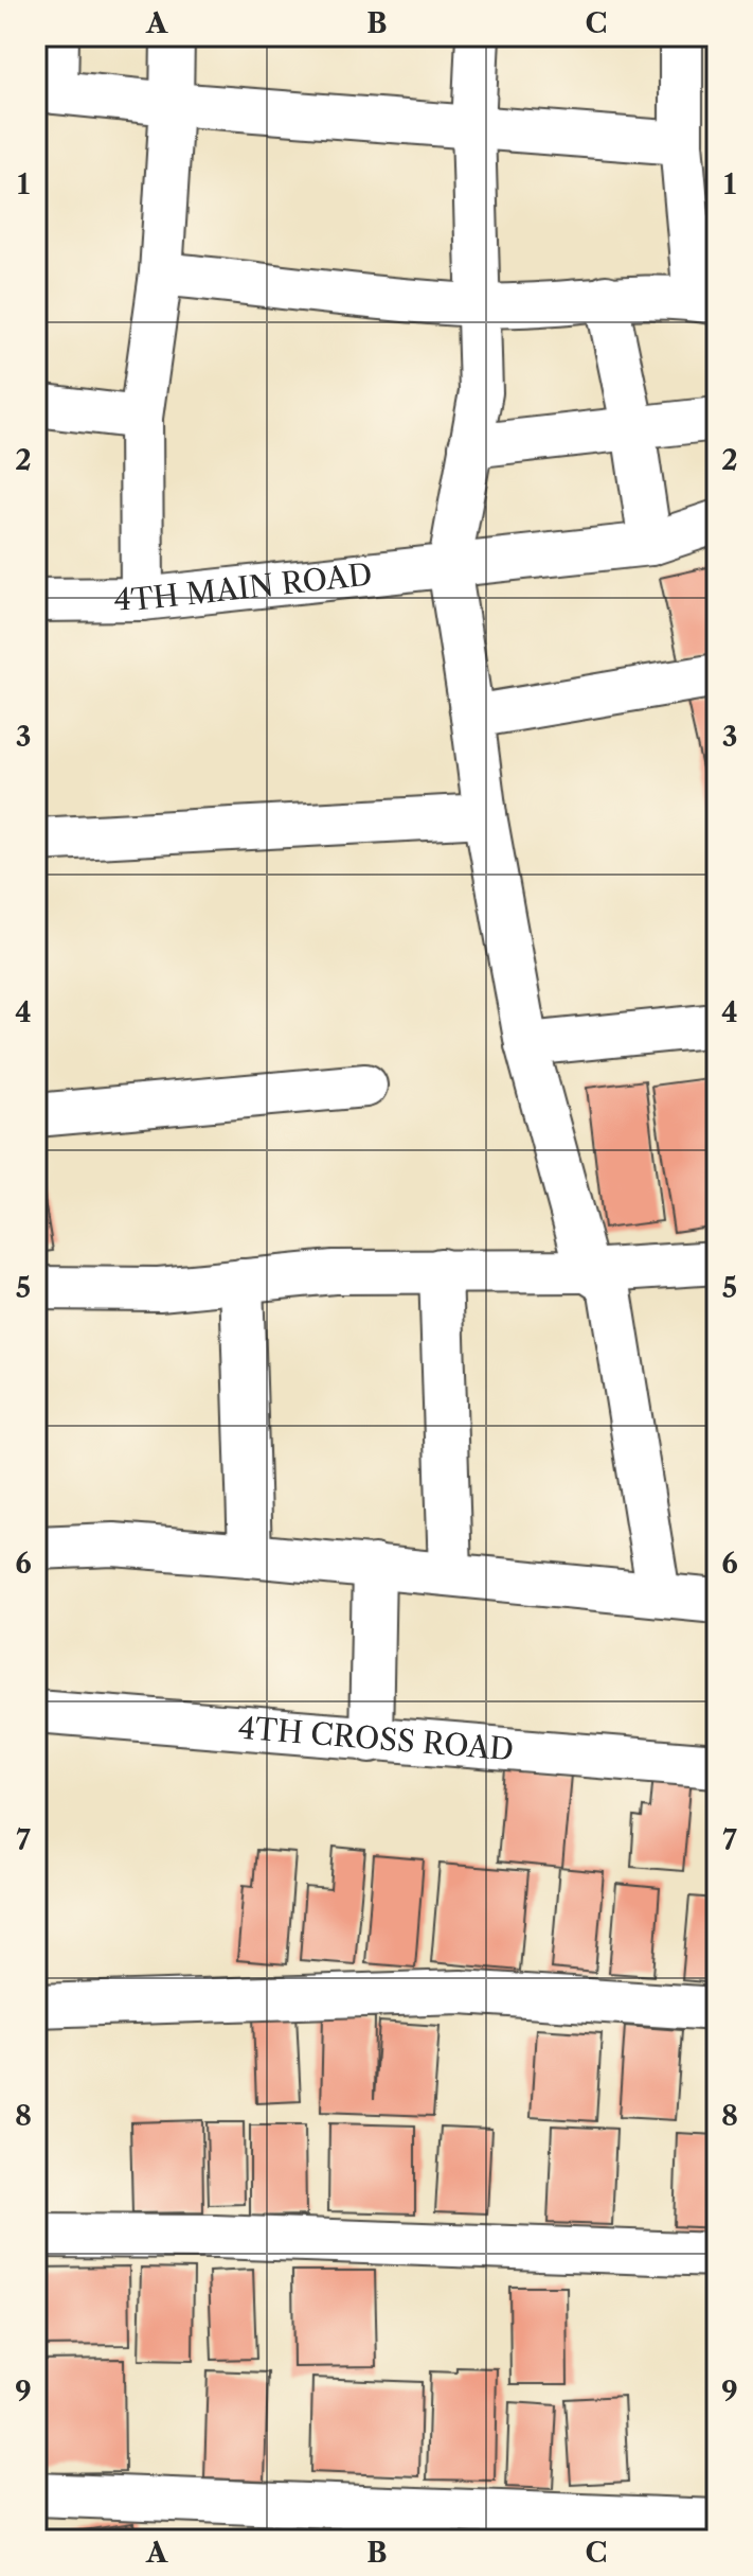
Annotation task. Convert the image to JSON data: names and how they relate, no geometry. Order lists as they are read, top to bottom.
{
  "streets": {
    "street": ["4TH MAIN ROAD", "4TH CROSS ROAD"]
  },
  "grid": {
    "columns": ["A", "B", "C"],
    "rows": [
      "1",
      "2",
      "3",
      "4",
      "5",
      "6",
      "7",
      "8",
      "9"
    ]
  }
}
